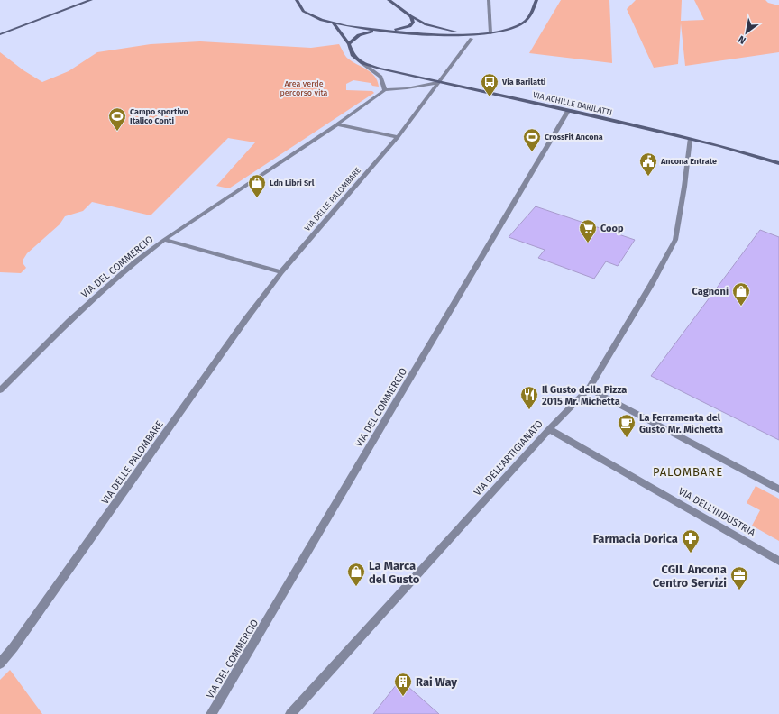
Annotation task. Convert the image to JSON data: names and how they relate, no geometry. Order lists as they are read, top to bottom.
{
  "streets": {
    "main road": ["VIA ACHILLE BARILATTI"],
    "street": [
      "VIA DELLE PALOMBARE",
      "VIA DEL COMMERCIO",
      "VIA DELL'ARTIGIANATO",
      "VIA DELL'INDUSTRIA"
    ]
  },
  "crossings": [
    ["VIA ACHILLE BARILATTI", "VIA DELLE PALOMBARE"],
    ["VIA ACHILLE BARILATTI", "VIA DEL COMMERCIO"],
    ["VIA ACHILLE BARILATTI", "VIA DELL'ARTIGIANATO"],
    ["VIA DELL'ARTIGIANATO", "VIA DELL'INDUSTRIA"]
  ],
  "districts": ["PALOMBARE"],
  "parks": ["Area verde percorso vita"],
  "places": {
    "bus stop": ["Via Barilatti"],
    "sports": ["Campo sportivo Italico Conti", "CrossFit Ancona"],
    "public building": ["Ancona Entrate"],
    "shop": ["Ldn Libri Srl", "Cagnoni", "La Marca del Gusto"],
    "supermarket": ["Coop"],
    "restaurant": ["Il Gusto della Pizza 2015 Mr. Michetta"],
    "cafe": ["La Ferramenta del Gusto Mr. Michetta"],
    "pharmacy": ["Farmacia Dorica"],
    "office": ["CGIL Ancona Centro Servizi"],
    "building": ["Rai Way"]
  },
  "north": "bottom left"
}
